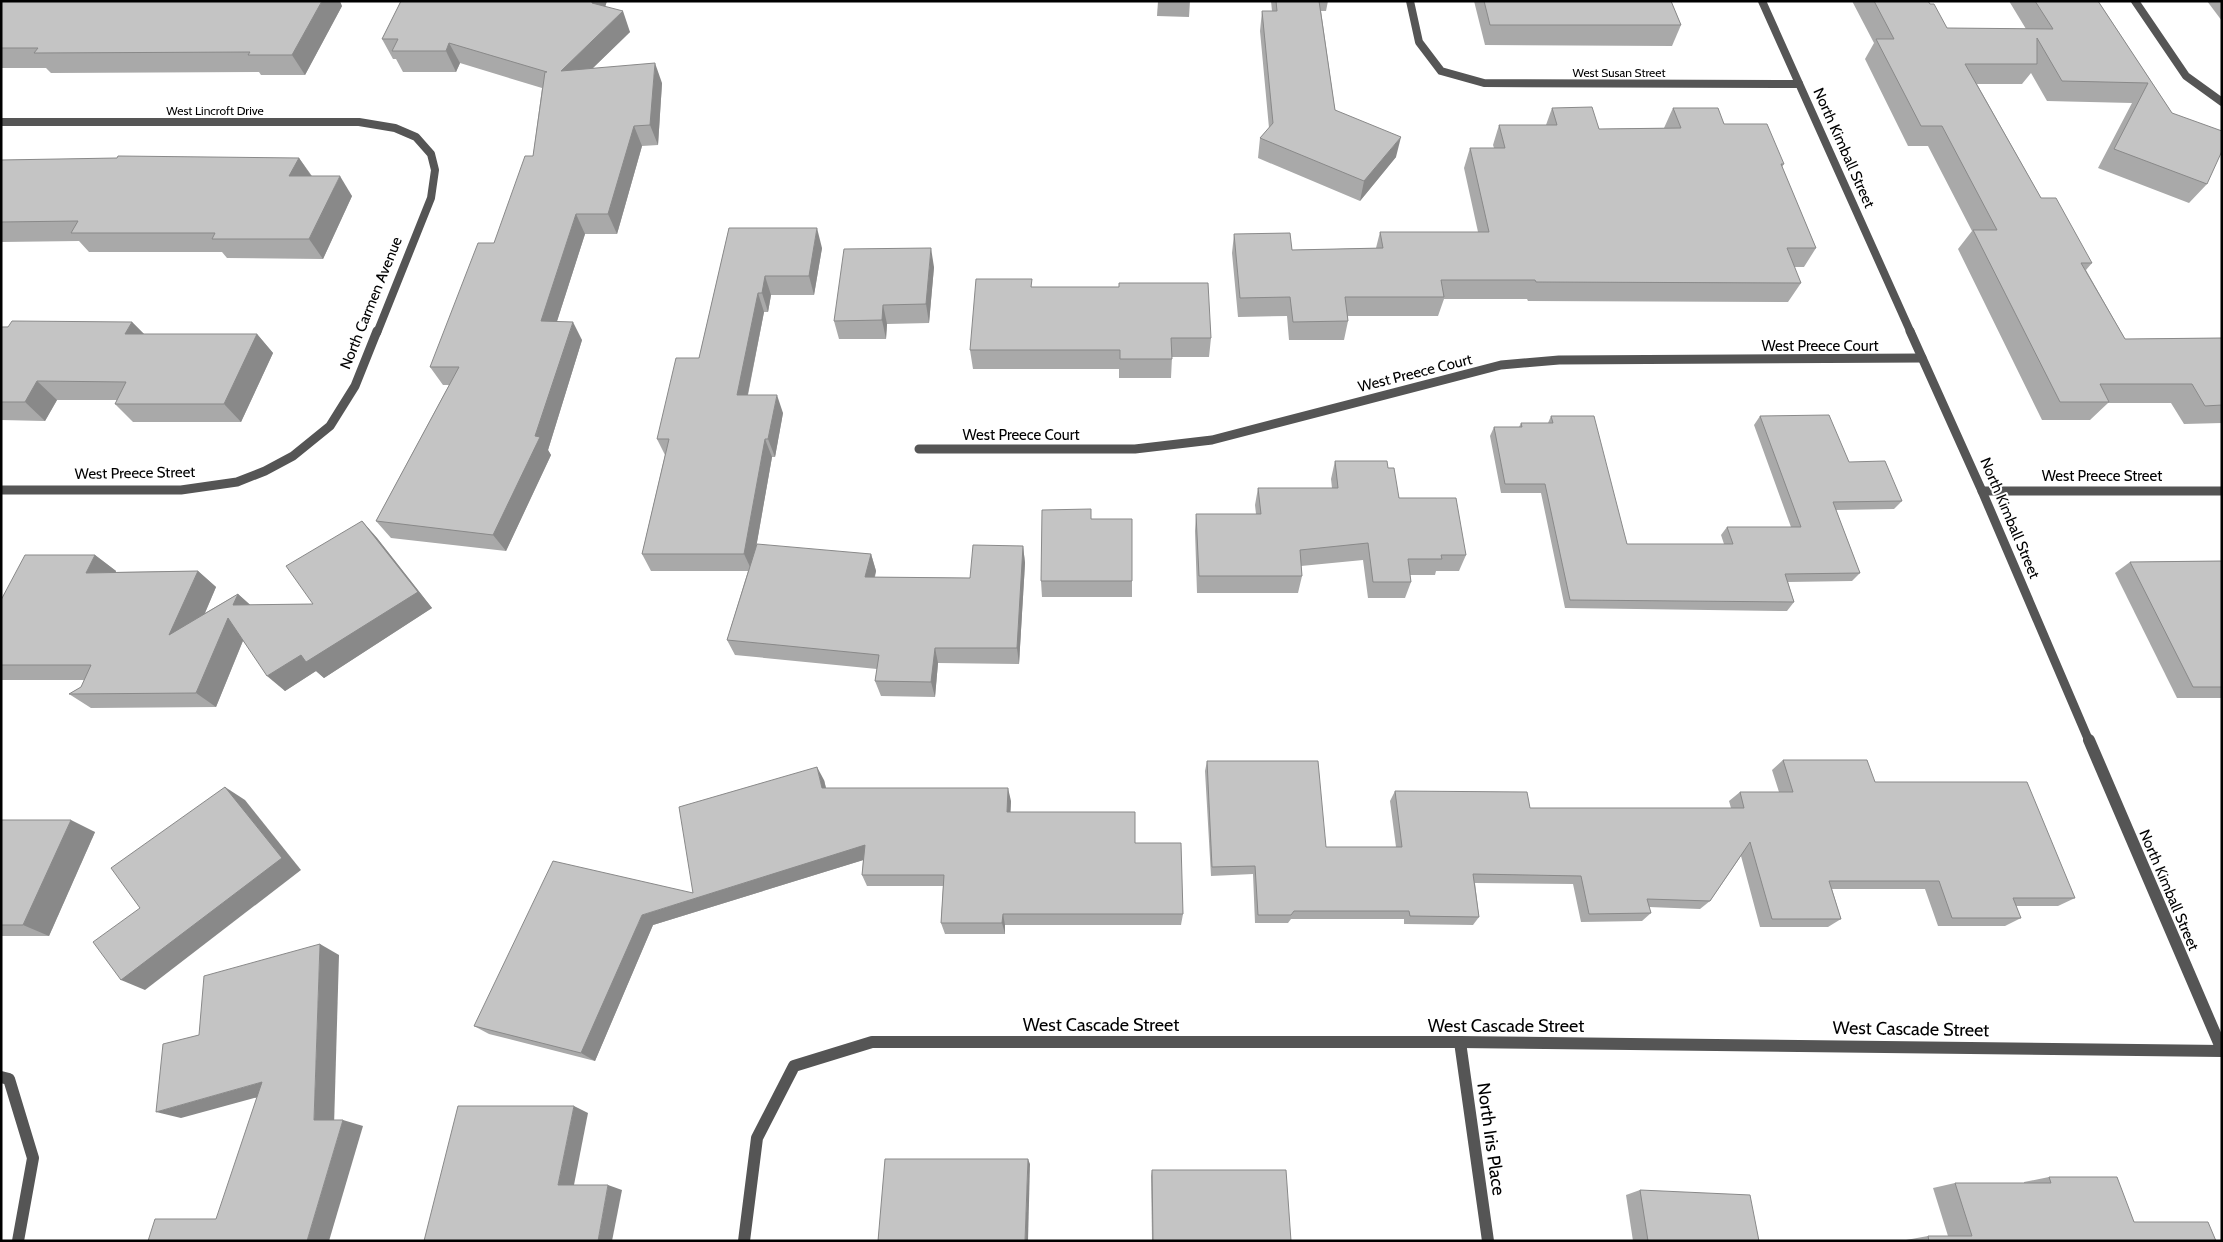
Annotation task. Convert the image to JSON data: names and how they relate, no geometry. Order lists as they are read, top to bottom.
{
  "streets": {
    "street": [
      "West Susan Street",
      "West Lincroft Drive",
      "North Kimball Street",
      "North Carmen Avenue",
      "West Preece Court",
      "West Preece Street",
      "West Cascade Street",
      "North Iris Place"
    ]
  },
  "crossings": [
    ["West Susan Street", "North Kimball Street"],
    ["West Lincroft Drive", "North Carmen Avenue"],
    ["North Kimball Street", "West Preece Court"],
    ["North Kimball Street", "West Preece Street"],
    ["North Kimball Street", "West Cascade Street"],
    ["North Carmen Avenue", "West Preece Street"],
    ["West Cascade Street", "North Iris Place"]
  ]
}
